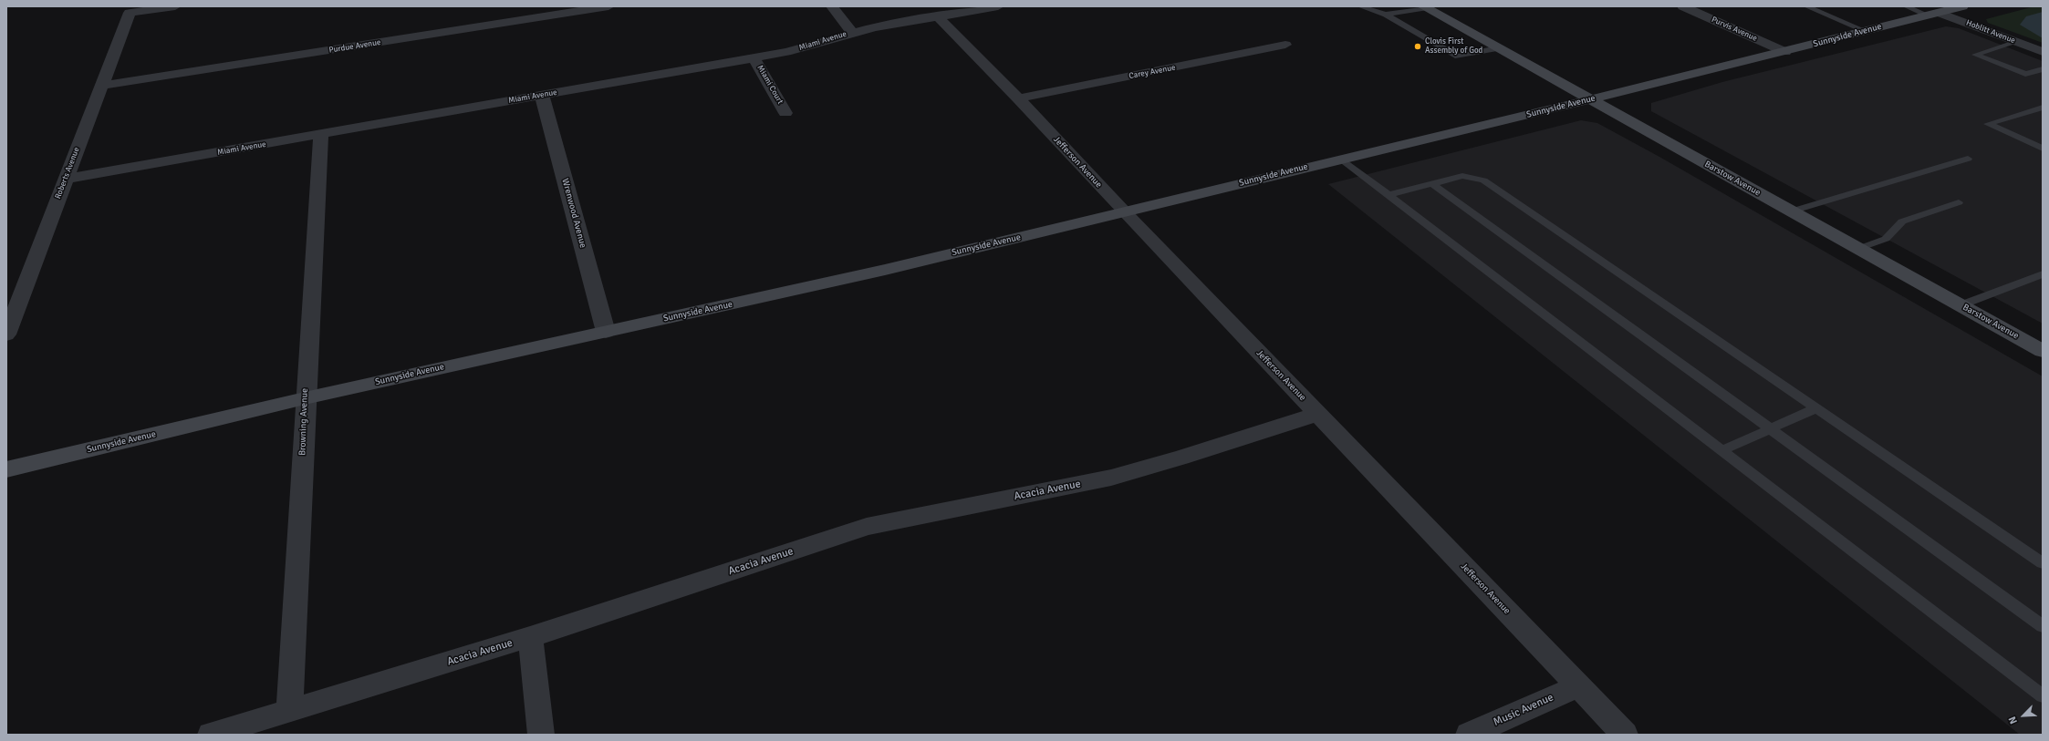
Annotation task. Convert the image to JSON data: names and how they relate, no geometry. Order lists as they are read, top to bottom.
{
  "streets": {
    "main road": ["Sunnyside Avenue", "Barstow Avenue"],
    "street": [
      "Purvis Avenue",
      "Hoblitt Avenue",
      "Miami Avenue",
      "Purdue Avenue",
      "Carey Avenue",
      "Miami Court",
      "Jefferson Avenue",
      "Roberts Avenue",
      "Wrenwood Avenue",
      "Browning Avenue",
      "Acacia Avenue",
      "Music Avenue"
    ]
  },
  "crossings": [
    ["Purvis Avenue", "Sunnyside Avenue"],
    ["Hoblitt Avenue", "Sunnyside Avenue"],
    ["Sunnyside Avenue", "Jefferson Avenue"],
    ["Sunnyside Avenue", "Barstow Avenue"],
    ["Sunnyside Avenue", "Wrenwood Avenue"],
    ["Sunnyside Avenue", "Browning Avenue"],
    ["Miami Avenue", "Miami Court"],
    ["Miami Avenue", "Jefferson Avenue"],
    ["Miami Avenue", "Roberts Avenue"],
    ["Miami Avenue", "Wrenwood Avenue"],
    ["Miami Avenue", "Browning Avenue"],
    ["Purdue Avenue", "Roberts Avenue"],
    ["Carey Avenue", "Jefferson Avenue"],
    ["Jefferson Avenue", "Acacia Avenue"],
    ["Jefferson Avenue", "Music Avenue"],
    ["Browning Avenue", "Acacia Avenue"]
  ],
  "places": ["Clovis First Assembly of God"],
  "north": "bottom left"
}
